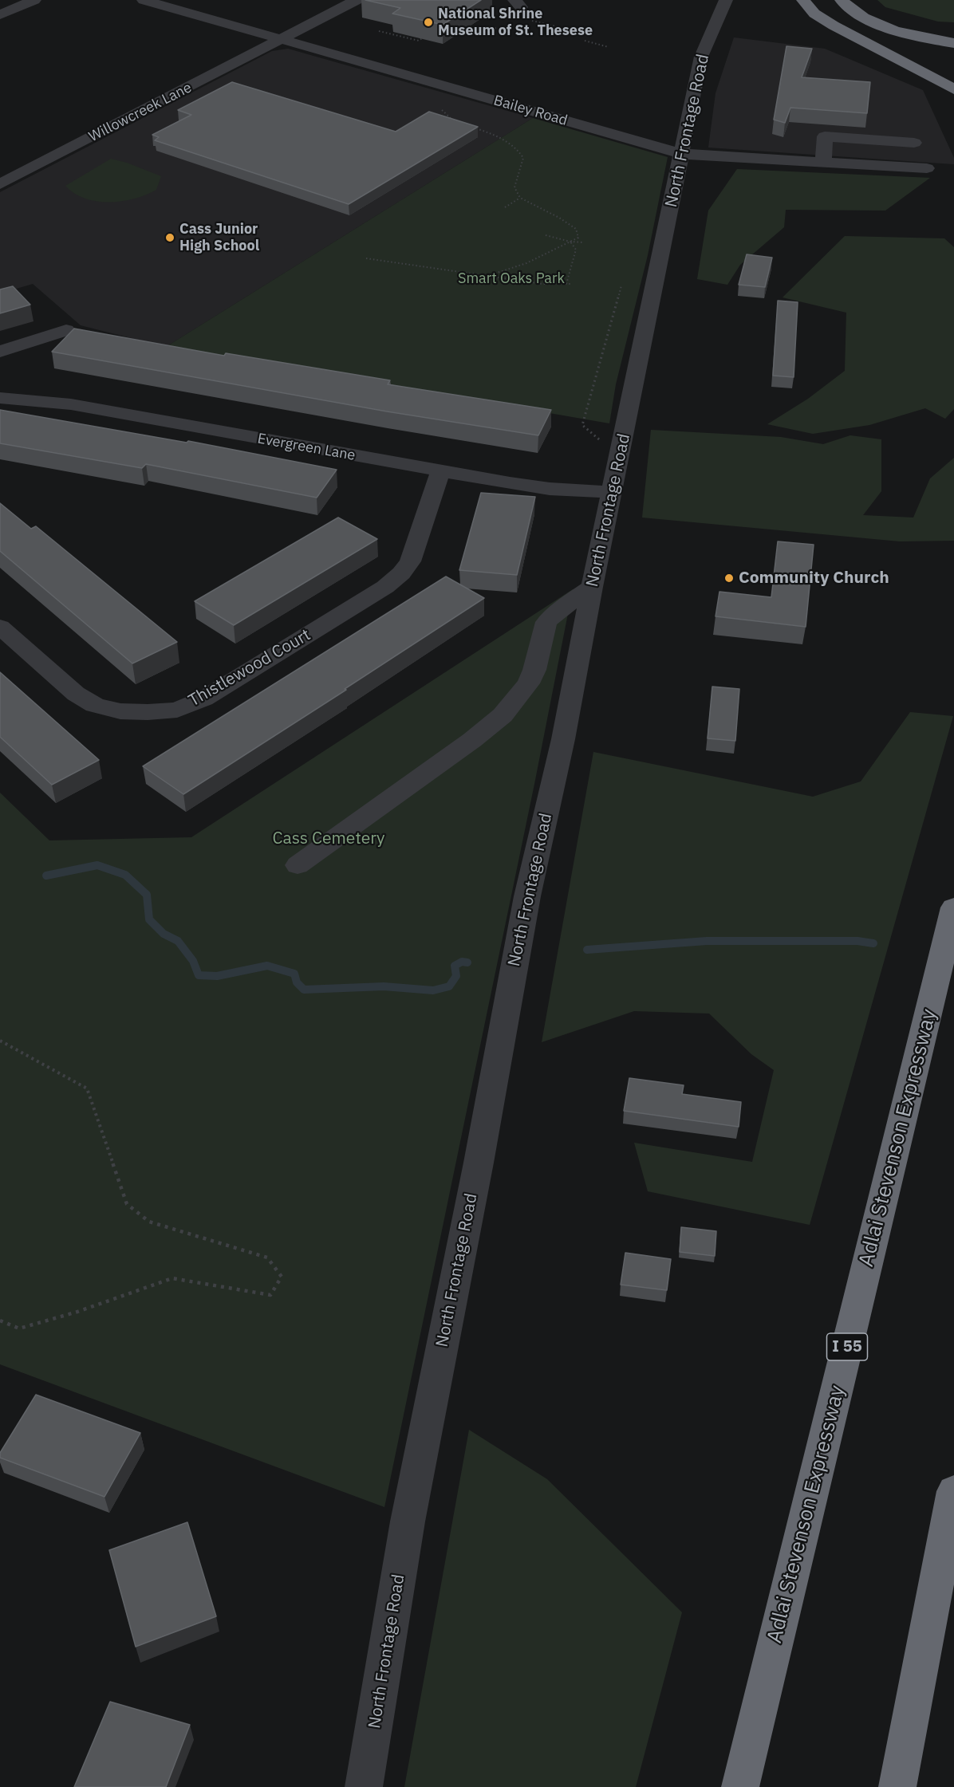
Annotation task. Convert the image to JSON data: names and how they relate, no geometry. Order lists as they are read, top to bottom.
{
  "streets": {
    "highway": ["Adlai Stevenson Expressway", "I 55"],
    "street": [
      "Bailey Road",
      "Willowcreek Lane",
      "North Frontage Road",
      "Evergreen Lane",
      "Thistlewood Court"
    ]
  },
  "crossings": [
    ["Bailey Road", "Willowcreek Lane"],
    ["Bailey Road", "North Frontage Road"],
    ["North Frontage Road", "Evergreen Lane"],
    ["Evergreen Lane", "Thistlewood Court"]
  ],
  "parks": ["Smart Oaks Park", "Cass Cemetery"],
  "places": ["National Shrine Museum of St. Thesese", "Cass Junior High School", "Community Church"]
}
